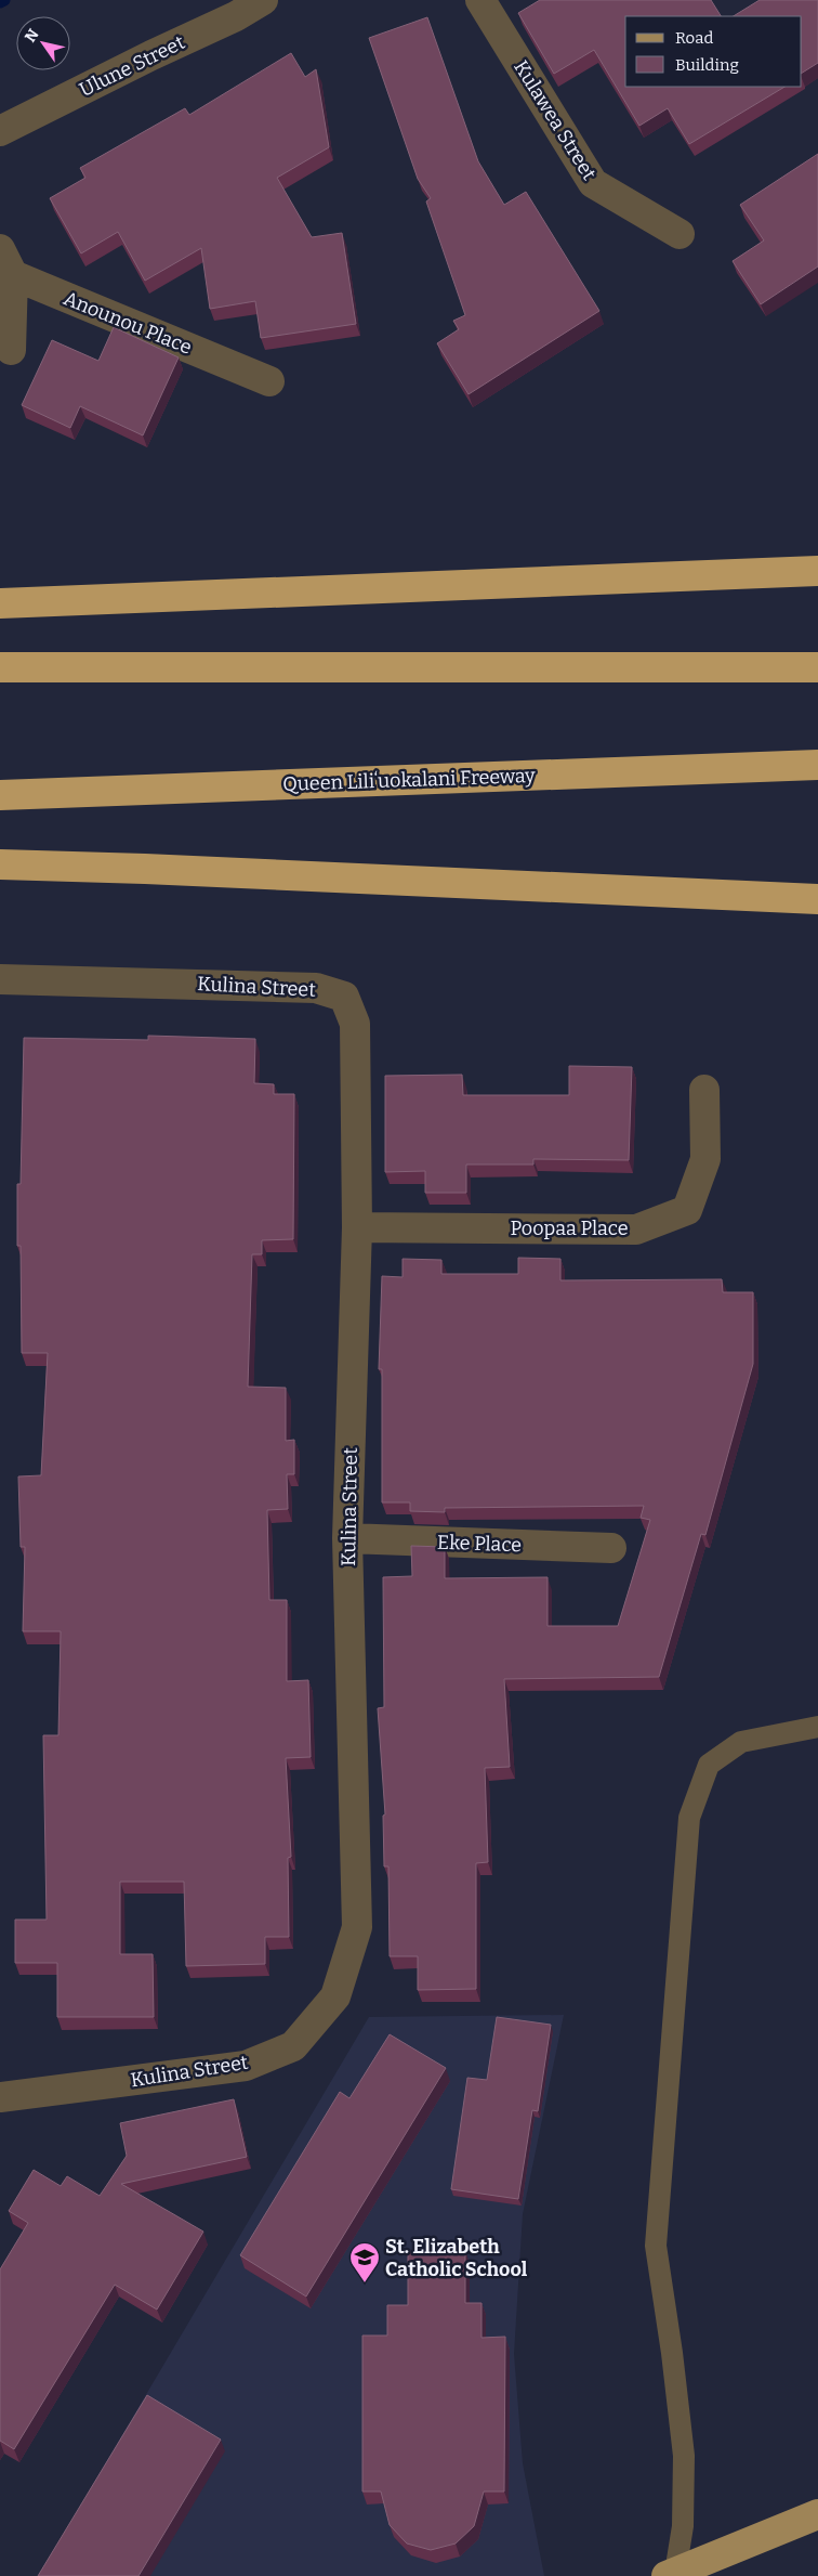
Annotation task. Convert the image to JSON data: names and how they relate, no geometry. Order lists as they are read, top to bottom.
{
  "streets": {
    "highway": ["Queen Liliʻuokalani Freeway"],
    "street": [
      "Ulune Street",
      "Kulawea Street",
      "Anounou Place",
      "Kulina Street",
      "Poopaa Place",
      "Eke Place"
    ]
  },
  "crossings": [
    ["Kulina Street", "Poopaa Place"],
    ["Kulina Street", "Eke Place"]
  ],
  "places": {
    "school or university": ["St. Elizabeth Catholic School"]
  },
  "legend": ["Road", "Building"],
  "north": "top left"
}
